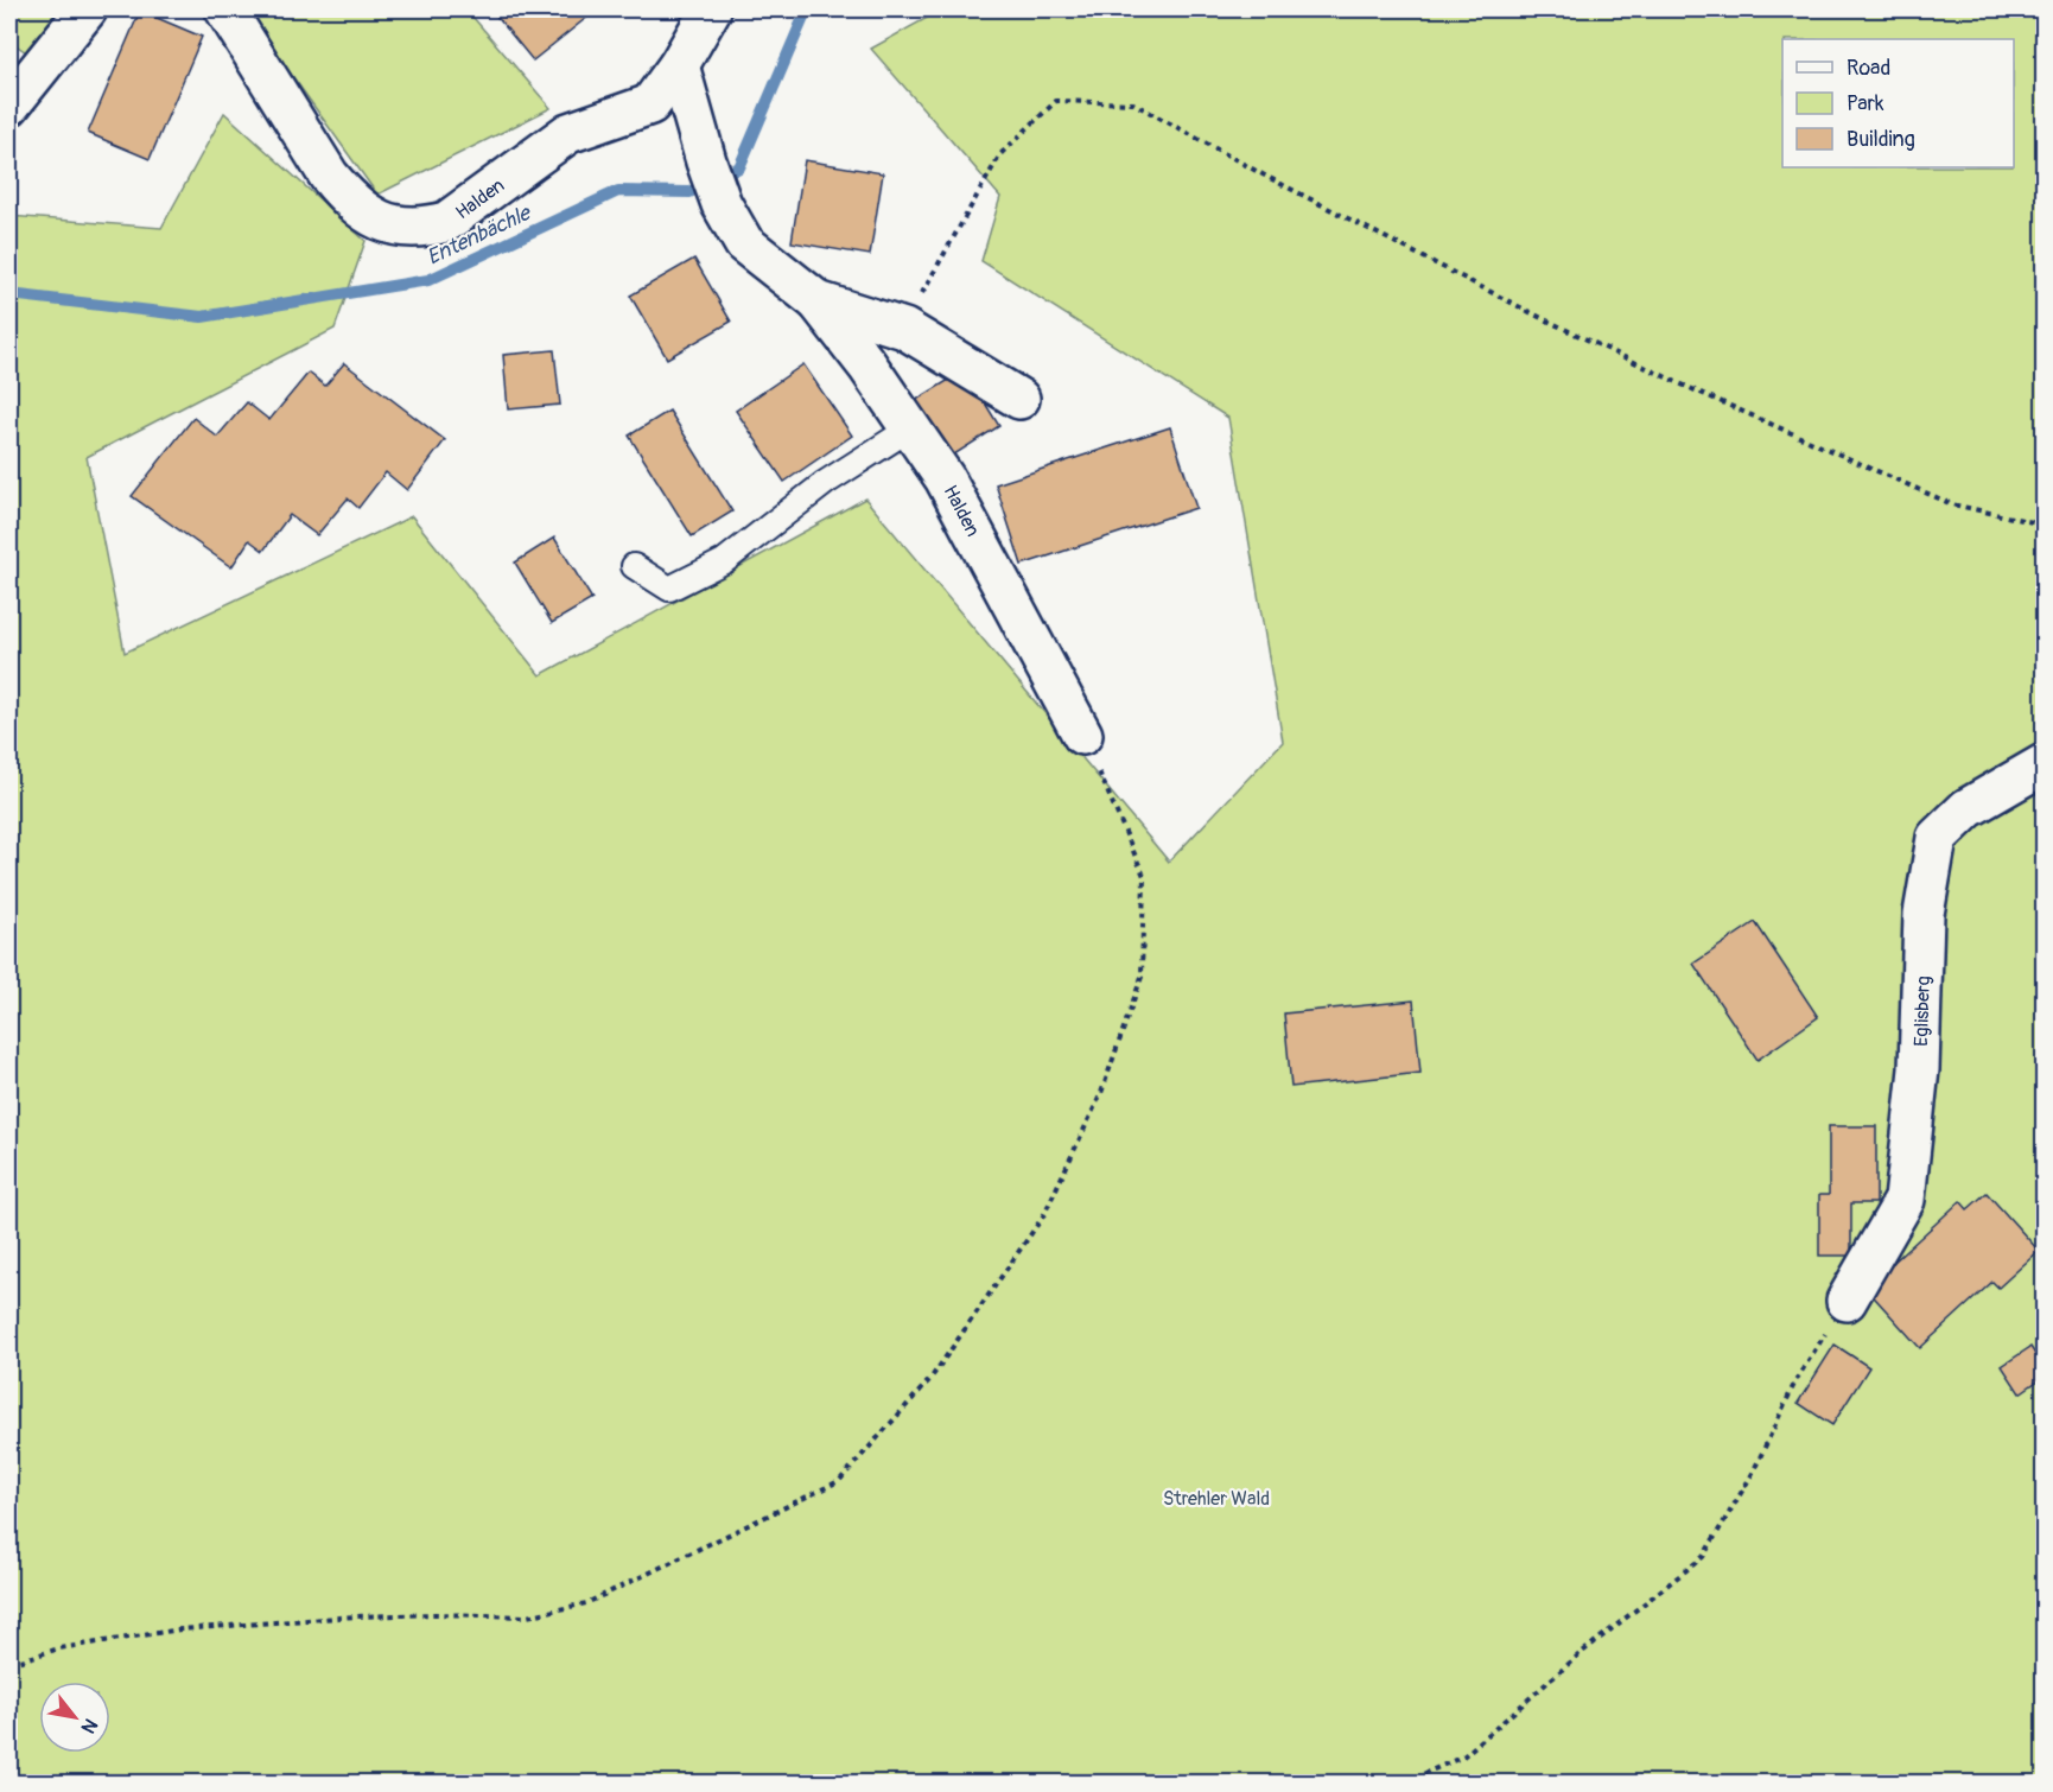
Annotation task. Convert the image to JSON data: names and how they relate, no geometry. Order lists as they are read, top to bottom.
{
  "streets": {
    "street": ["Halden", "Eglisberg"]
  },
  "water": ["Entenbächle"],
  "parks": ["Strehler Wald"],
  "legend": ["Road", "Park", "Building"],
  "north": "bottom right"
}
